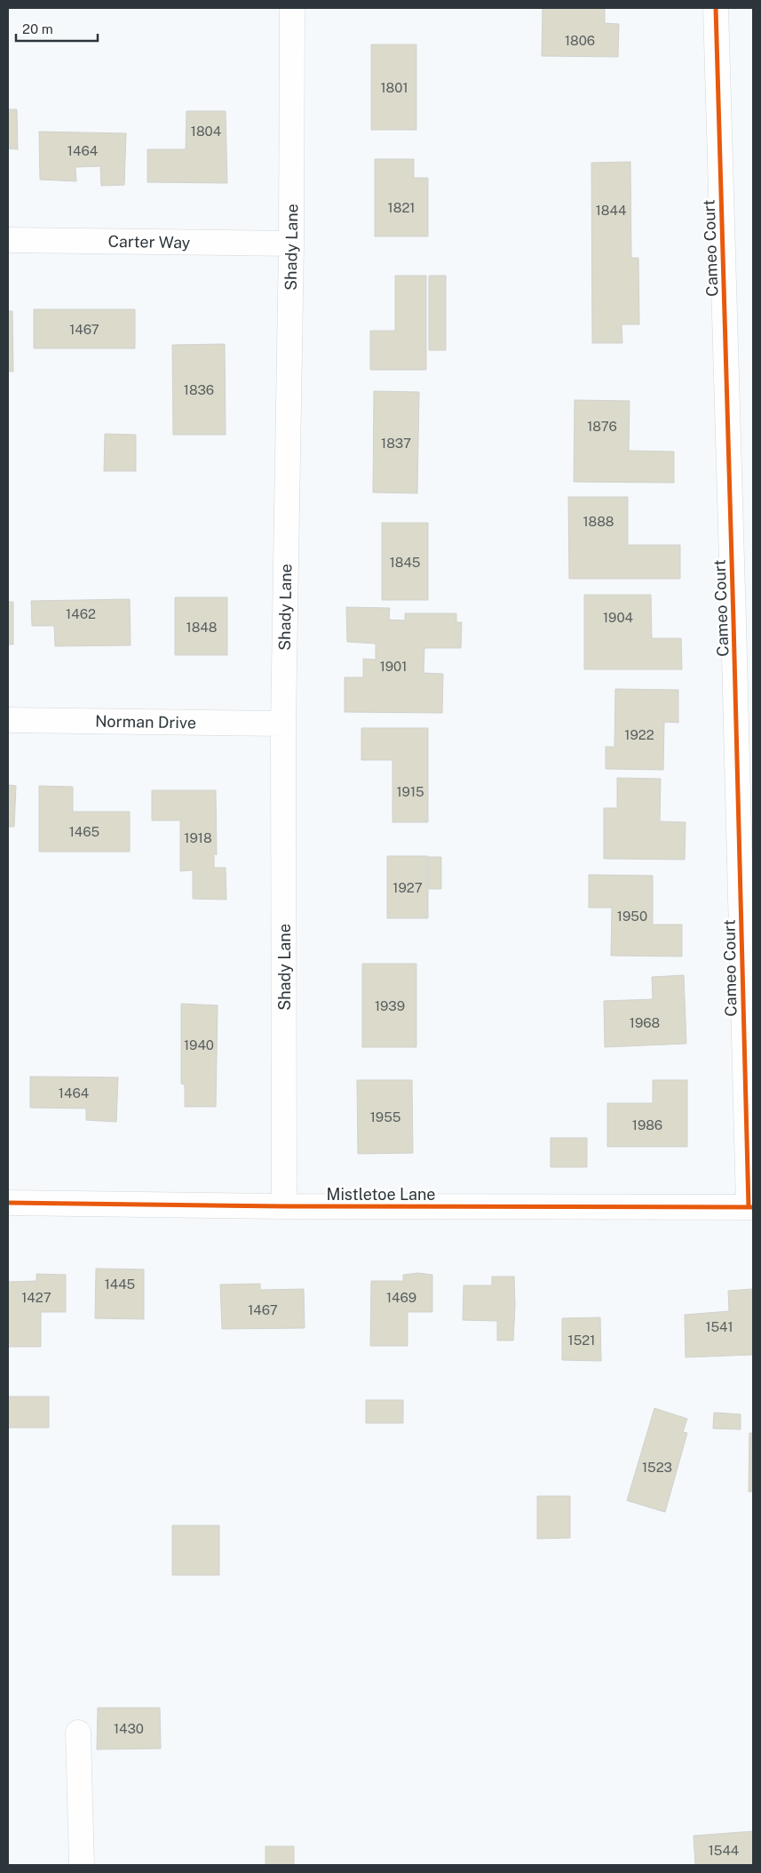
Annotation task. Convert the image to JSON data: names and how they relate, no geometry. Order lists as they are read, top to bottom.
{
  "streets": {
    "street": [
      "Carter Way",
      "Shady Lane",
      "Cameo Court",
      "Norman Drive",
      "Mistletoe Lane"
    ]
  },
  "crossings": [
    ["Carter Way", "Shady Lane"],
    ["Shady Lane", "Norman Drive"],
    ["Shady Lane", "Mistletoe Lane"],
    ["Cameo Court", "Mistletoe Lane"]
  ],
  "house_numbers": [
    "1806",
    "1801",
    "1804",
    "1464",
    "1821",
    "1844",
    "1467",
    "1836",
    "1876",
    "1837",
    "1888",
    "1845",
    "1462",
    "1904",
    "1848",
    "1901",
    "1922",
    "1915",
    "1465",
    "1918",
    "1927",
    "1950",
    "1939",
    "1968",
    "1940",
    "1464",
    "1955",
    "1986",
    "1445",
    "1427",
    "1469",
    "1467",
    "1541",
    "1521",
    "1523",
    "1430",
    "1544"
  ],
  "scale_bar": "20 m"
}
